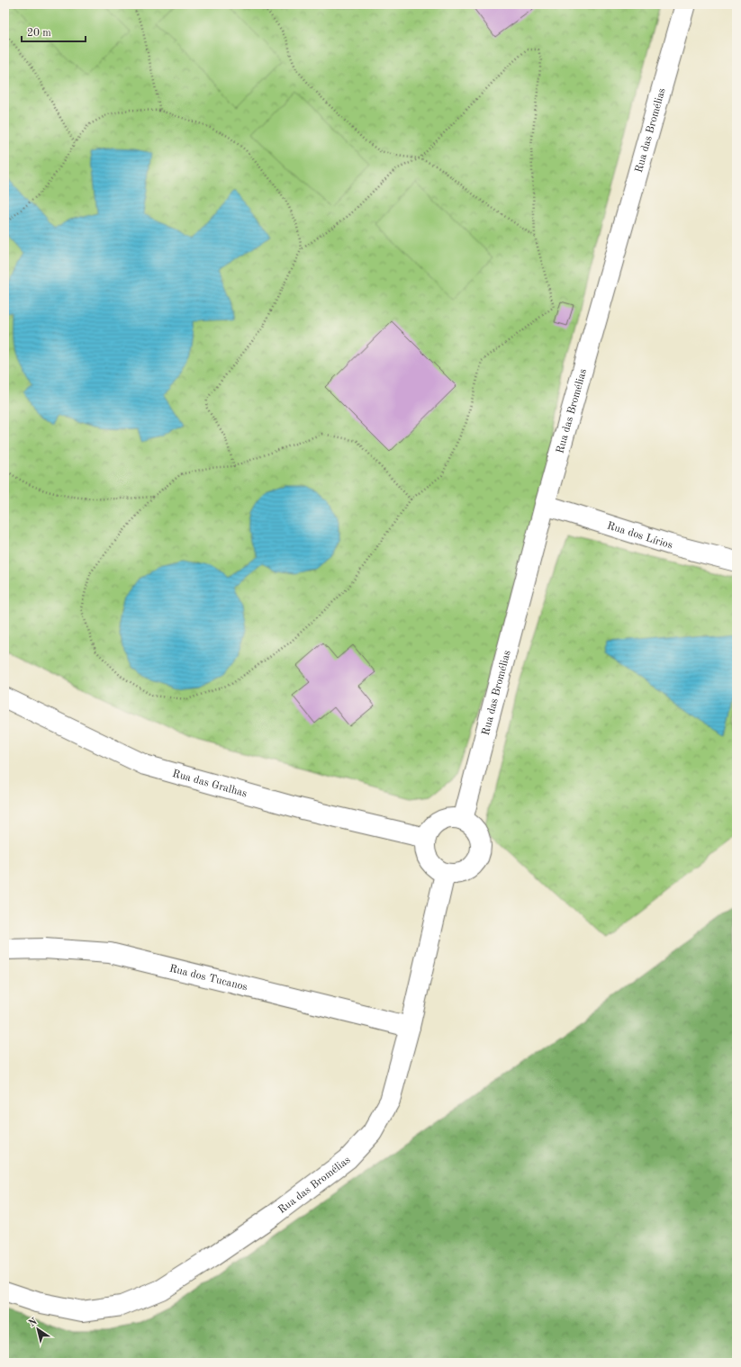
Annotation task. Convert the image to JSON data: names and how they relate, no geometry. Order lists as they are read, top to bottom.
{
  "streets": {
    "street": [
      "Rua das Bromélias",
      "Rua dos Lírios",
      "Rua das Gralhas",
      "Rua dos Tucanos"
    ]
  },
  "crossings": [
    ["Rua das Bromélias", "Rua dos Lírios"],
    ["Rua das Bromélias", "Rua das Gralhas"],
    ["Rua das Bromélias", "Rua dos Tucanos"]
  ],
  "scale_bar": "20 m",
  "north": "top left"
}
